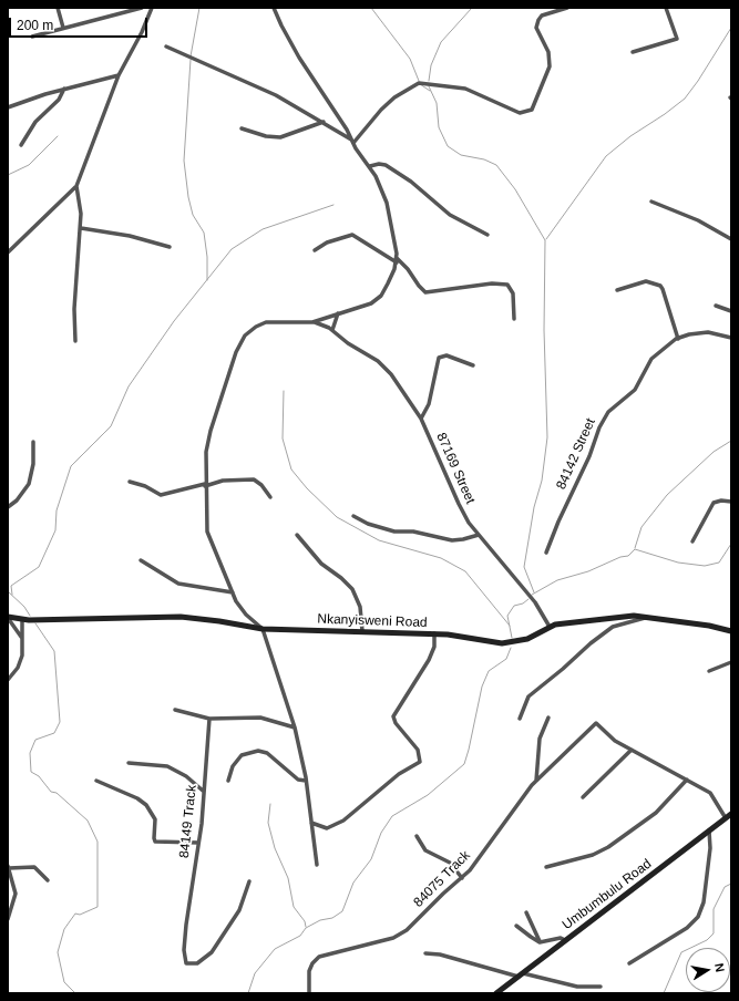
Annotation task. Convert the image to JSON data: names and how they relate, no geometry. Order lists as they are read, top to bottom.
{
  "streets": {
    "street": [
      "84142 Street",
      "87169 Street",
      "Nkanyisweni Road",
      "84149 Track",
      "84075 Track",
      "Umbumbulu Road"
    ]
  },
  "crossings": [
    ["87169 Street", "Nkanyisweni Road"]
  ],
  "scale_bar": "200 m",
  "north": "right"
}
